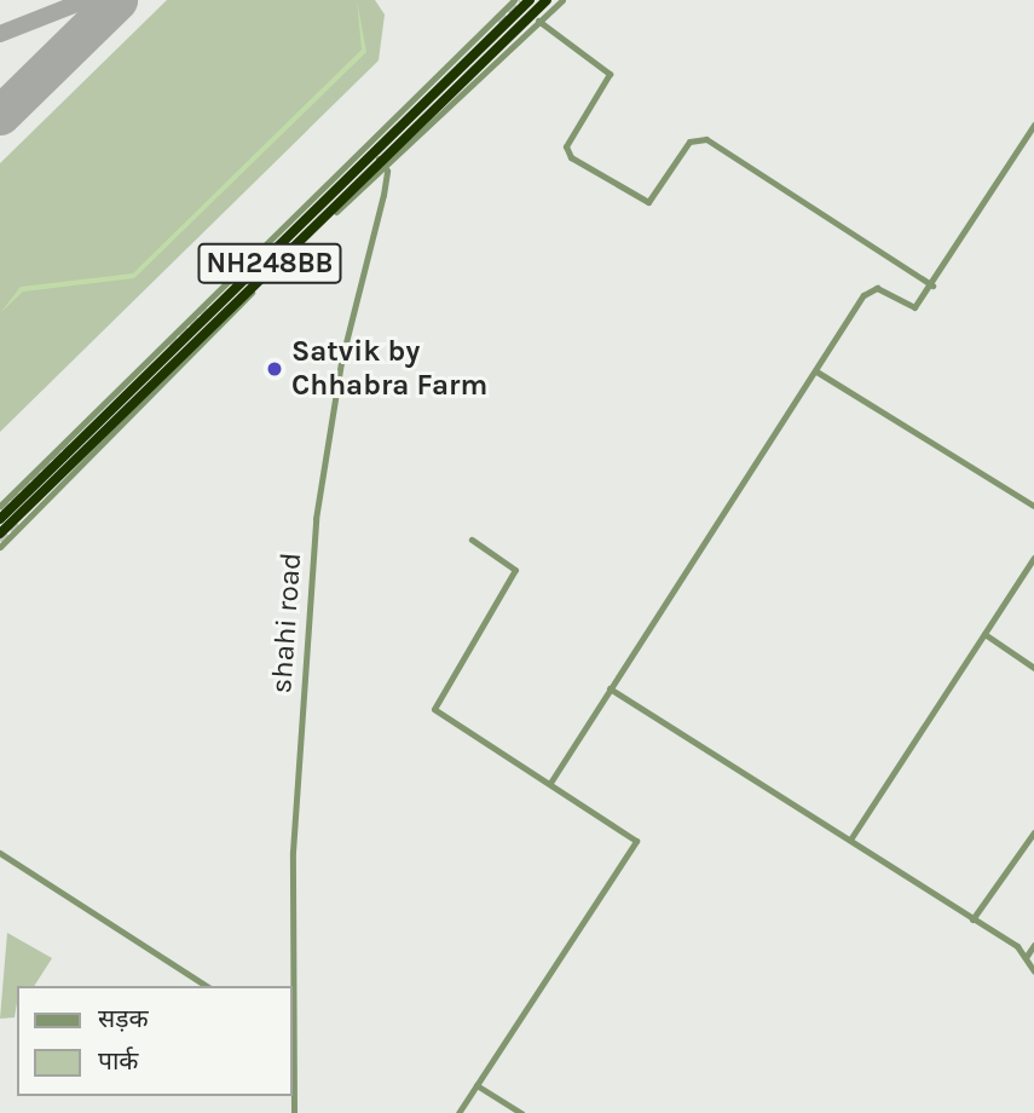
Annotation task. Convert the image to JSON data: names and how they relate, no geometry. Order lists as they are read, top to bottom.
{
  "streets": {
    "highway": ["NH248BB"],
    "street": ["shahi road"]
  },
  "crossings": [
    ["NH248BB", "shahi road"]
  ],
  "places": ["Satvik by Chhabra Farm"],
  "legend": ["सड़क", "पार्क"]
}
